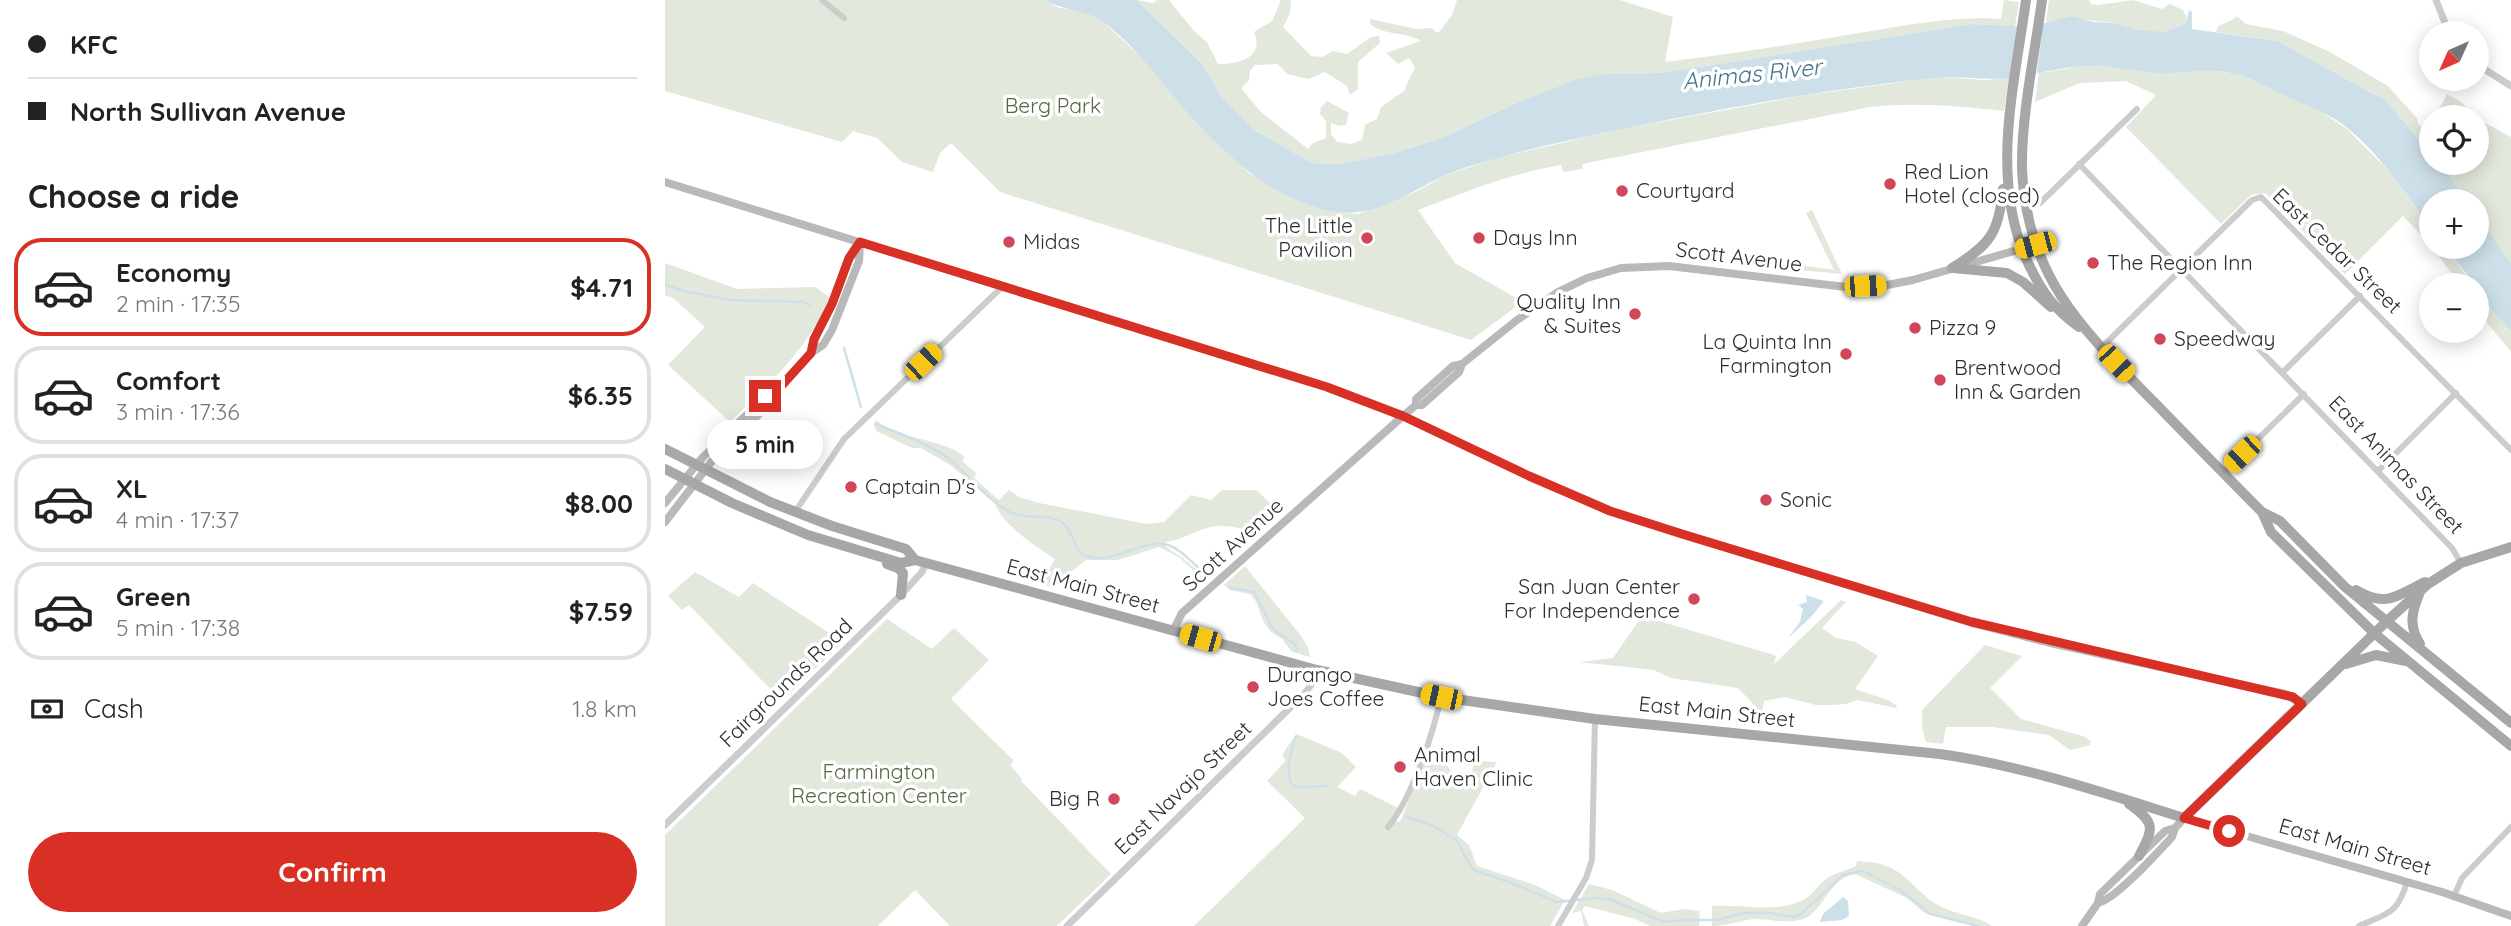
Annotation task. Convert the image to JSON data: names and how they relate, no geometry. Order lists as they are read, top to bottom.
{
  "streets": {
    "main road": ["Scott Avenue", "East Main Street"],
    "street": [
      "East Cedar Street",
      "East Animas Street",
      "Fairgrounds Road",
      "East Navajo Street"
    ]
  },
  "crossings": [
    ["Scott Avenue", "East Main Street"],
    ["East Main Street", "Fairgrounds Road"],
    ["East Main Street", "East Navajo Street"]
  ],
  "water": ["Animas River"],
  "parks": ["Berg Park", "Farmington Recreation Center"],
  "places": [
    "Red Lion Hotel (closed)",
    "Courtyard",
    "The Little Pavilion",
    "Days Inn",
    "Midas",
    "The Region Inn",
    "Quality Inn & Suites",
    "Pizza 9",
    "Speedway",
    "La Quinta Inn Farmington",
    "Brentwood Inn & Garden",
    "Captain D's",
    "Sonic",
    "San Juan Center For Independence",
    "Durango Joes Coffee",
    "Animal Haven Clinic",
    "Big R"
  ],
  "north": "bottom left",
  "page": {
    "banner": ["KFC", "North Sullivan Avenue"],
    "map_buttons": ["+", "−"],
    "heading": "Choose a ride",
    "list": [
      {
        "name": "Economy",
        "note": "2 min · 17:35",
        "value": "$4.71"
      },
      {
        "name": "Comfort",
        "note": "3 min · 17:36",
        "value": "$6.35"
      },
      {
        "name": "XL",
        "note": "4 min · 17:37",
        "value": "$8.00"
      },
      {
        "name": "Green",
        "note": "5 min · 17:38",
        "value": "$7.59"
      }
    ],
    "bubble": "5 min",
    "pay": ["Cash", "1.8 km"],
    "buttons": "Confirm"
  }
}
